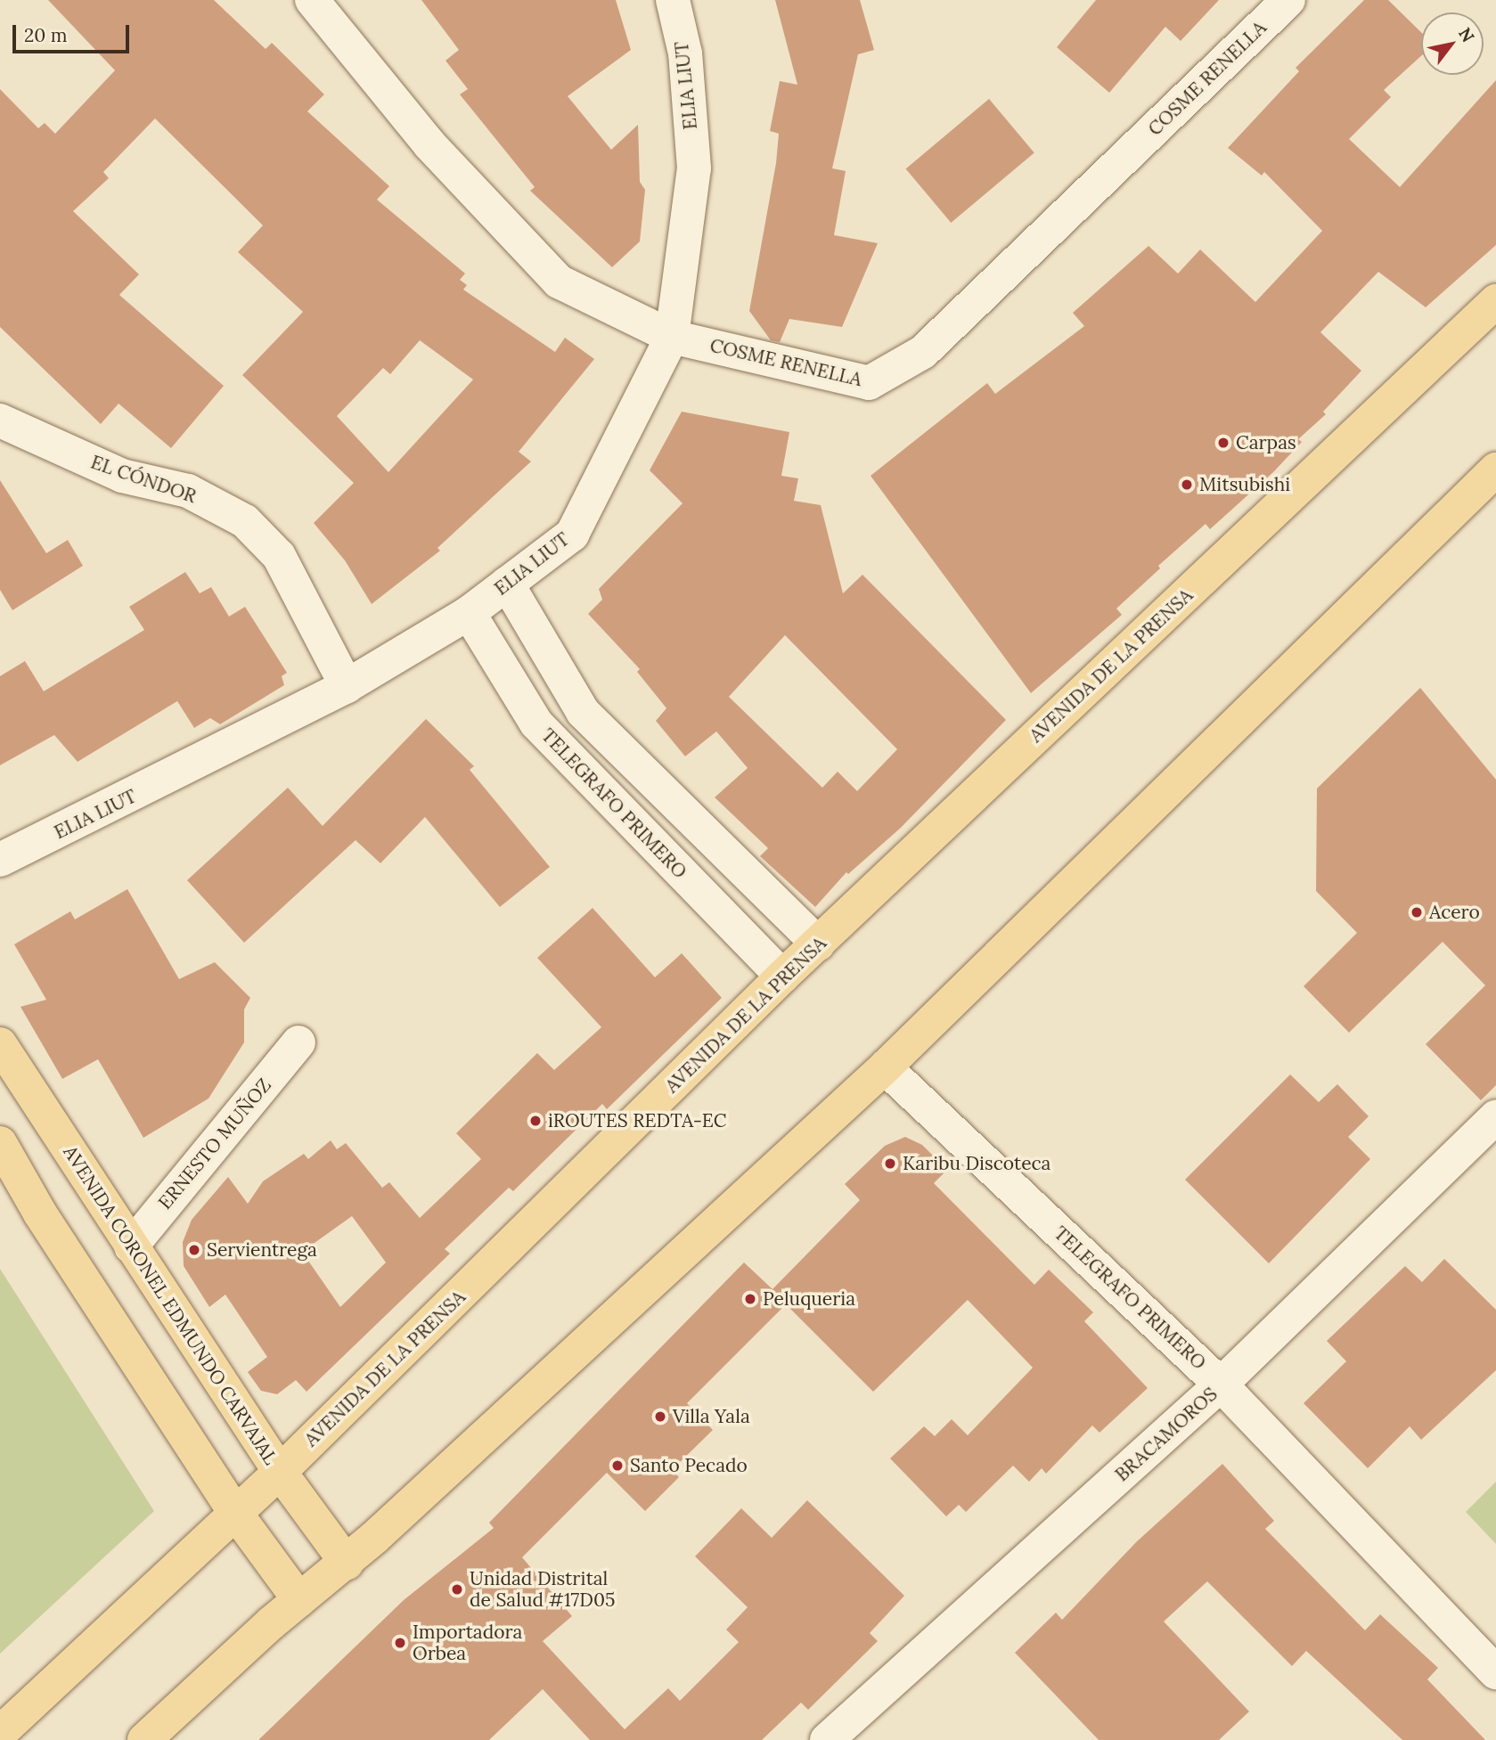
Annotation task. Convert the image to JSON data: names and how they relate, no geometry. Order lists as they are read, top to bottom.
{
  "streets": {
    "main road": ["AVENIDA DE LA PRENSA", "AVENIDA CORONEL EDMUNDO CARVAJAL"],
    "street": [
      "COSME RENELLA",
      "ELIA LIUT",
      "EL CÓNDOR",
      "TELEGRAFO PRIMERO",
      "ERNESTO MUÑOZ",
      "BRACAMOROS"
    ]
  },
  "crossings": [
    ["COSME RENELLA", "ELIA LIUT"],
    ["ELIA LIUT", "EL CÓNDOR"],
    ["ELIA LIUT", "TELEGRAFO PRIMERO"],
    ["AVENIDA DE LA PRENSA", "TELEGRAFO PRIMERO"],
    ["AVENIDA DE LA PRENSA", "AVENIDA CORONEL EDMUNDO CARVAJAL"],
    ["TELEGRAFO PRIMERO", "BRACAMOROS"],
    ["ERNESTO MUÑOZ", "AVENIDA CORONEL EDMUNDO CARVAJAL"]
  ],
  "places": [
    "Carpas",
    "Mitsubishi",
    "Acero",
    "iROUTES REDTA-EC",
    "Karibu Discoteca",
    "Servientrega",
    "Peluqueria",
    "Villa Yala",
    "Santo Pecado",
    "Unidad Distrital de Salud #17D05",
    "Importadora Orbea"
  ],
  "scale_bar": "20 m",
  "north": "top right"
}
